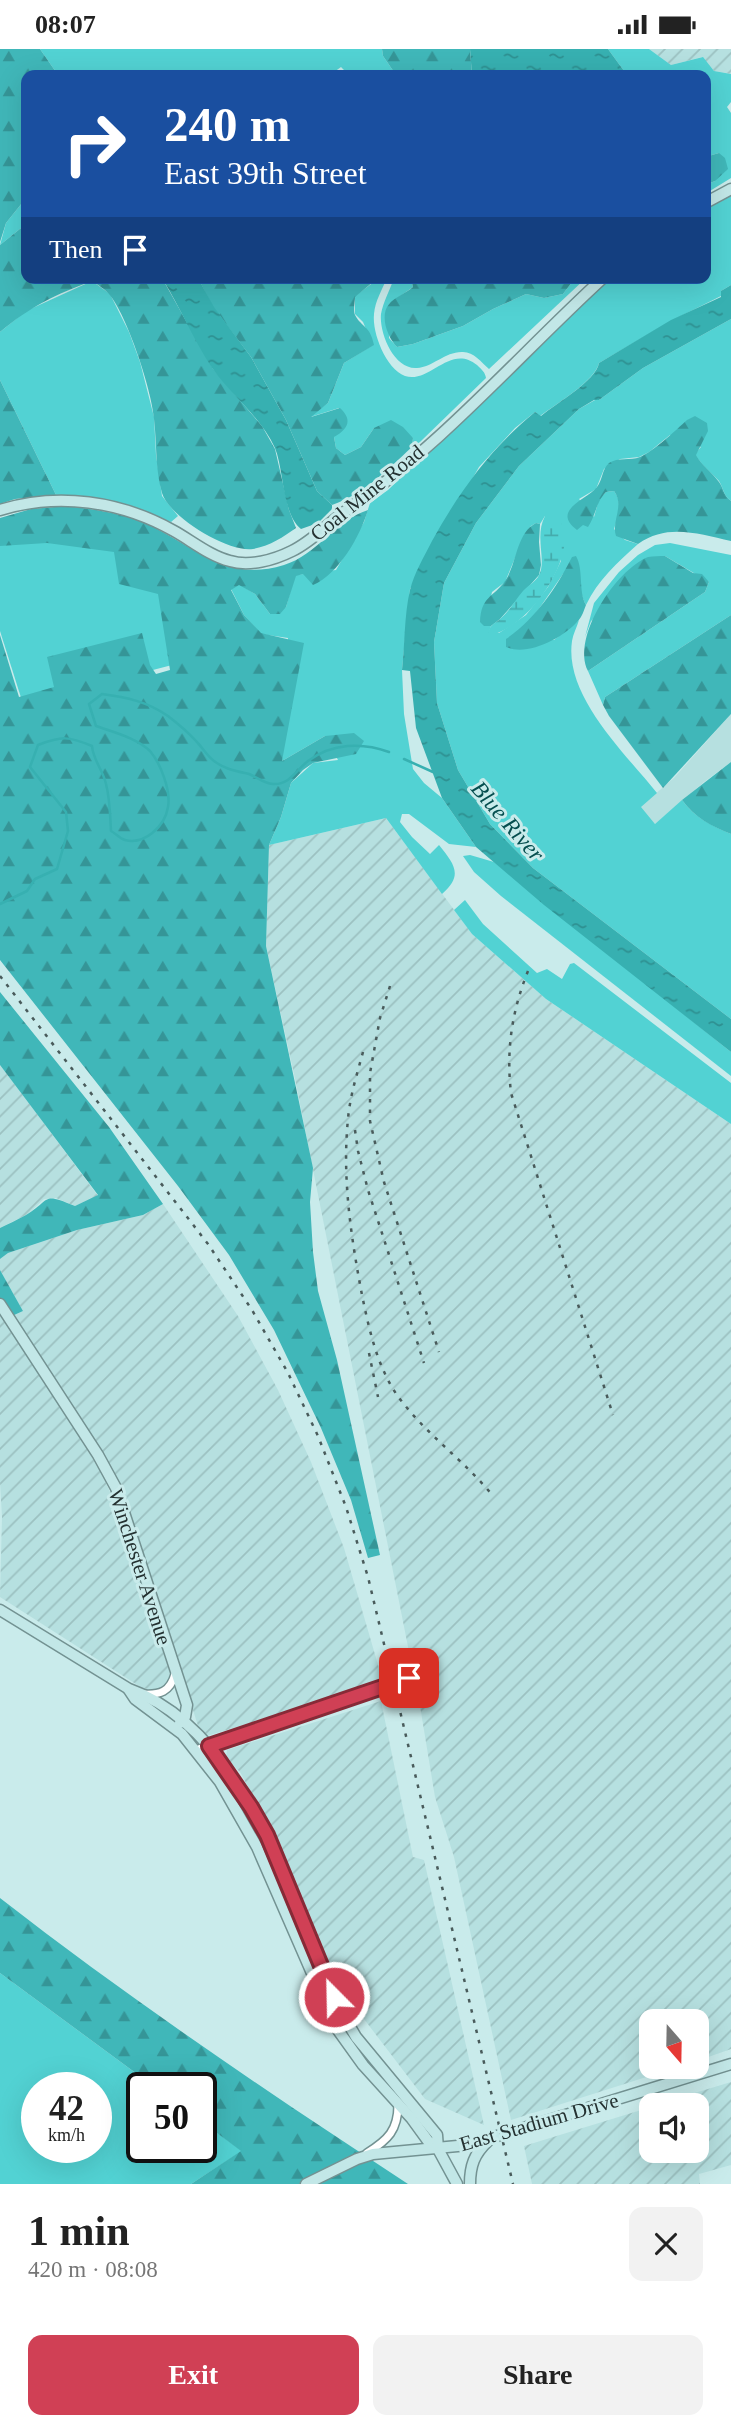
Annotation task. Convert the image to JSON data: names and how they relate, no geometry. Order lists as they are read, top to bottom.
{
  "streets": {
    "main road": ["Coal Mine Road", "Winchester Avenue", "East Stadium Drive"]
  },
  "water": ["Blue River"],
  "north": "bottom",
  "page": {
    "status": "08:07",
    "turn": ["240 m", "East 39th Street"],
    "then": "Then",
    "speed": "42 km/h",
    "limit": "50",
    "heading": ["1 min", "420 m · 08:08"],
    "buttons": ["Exit", "Share"]
  }
}
